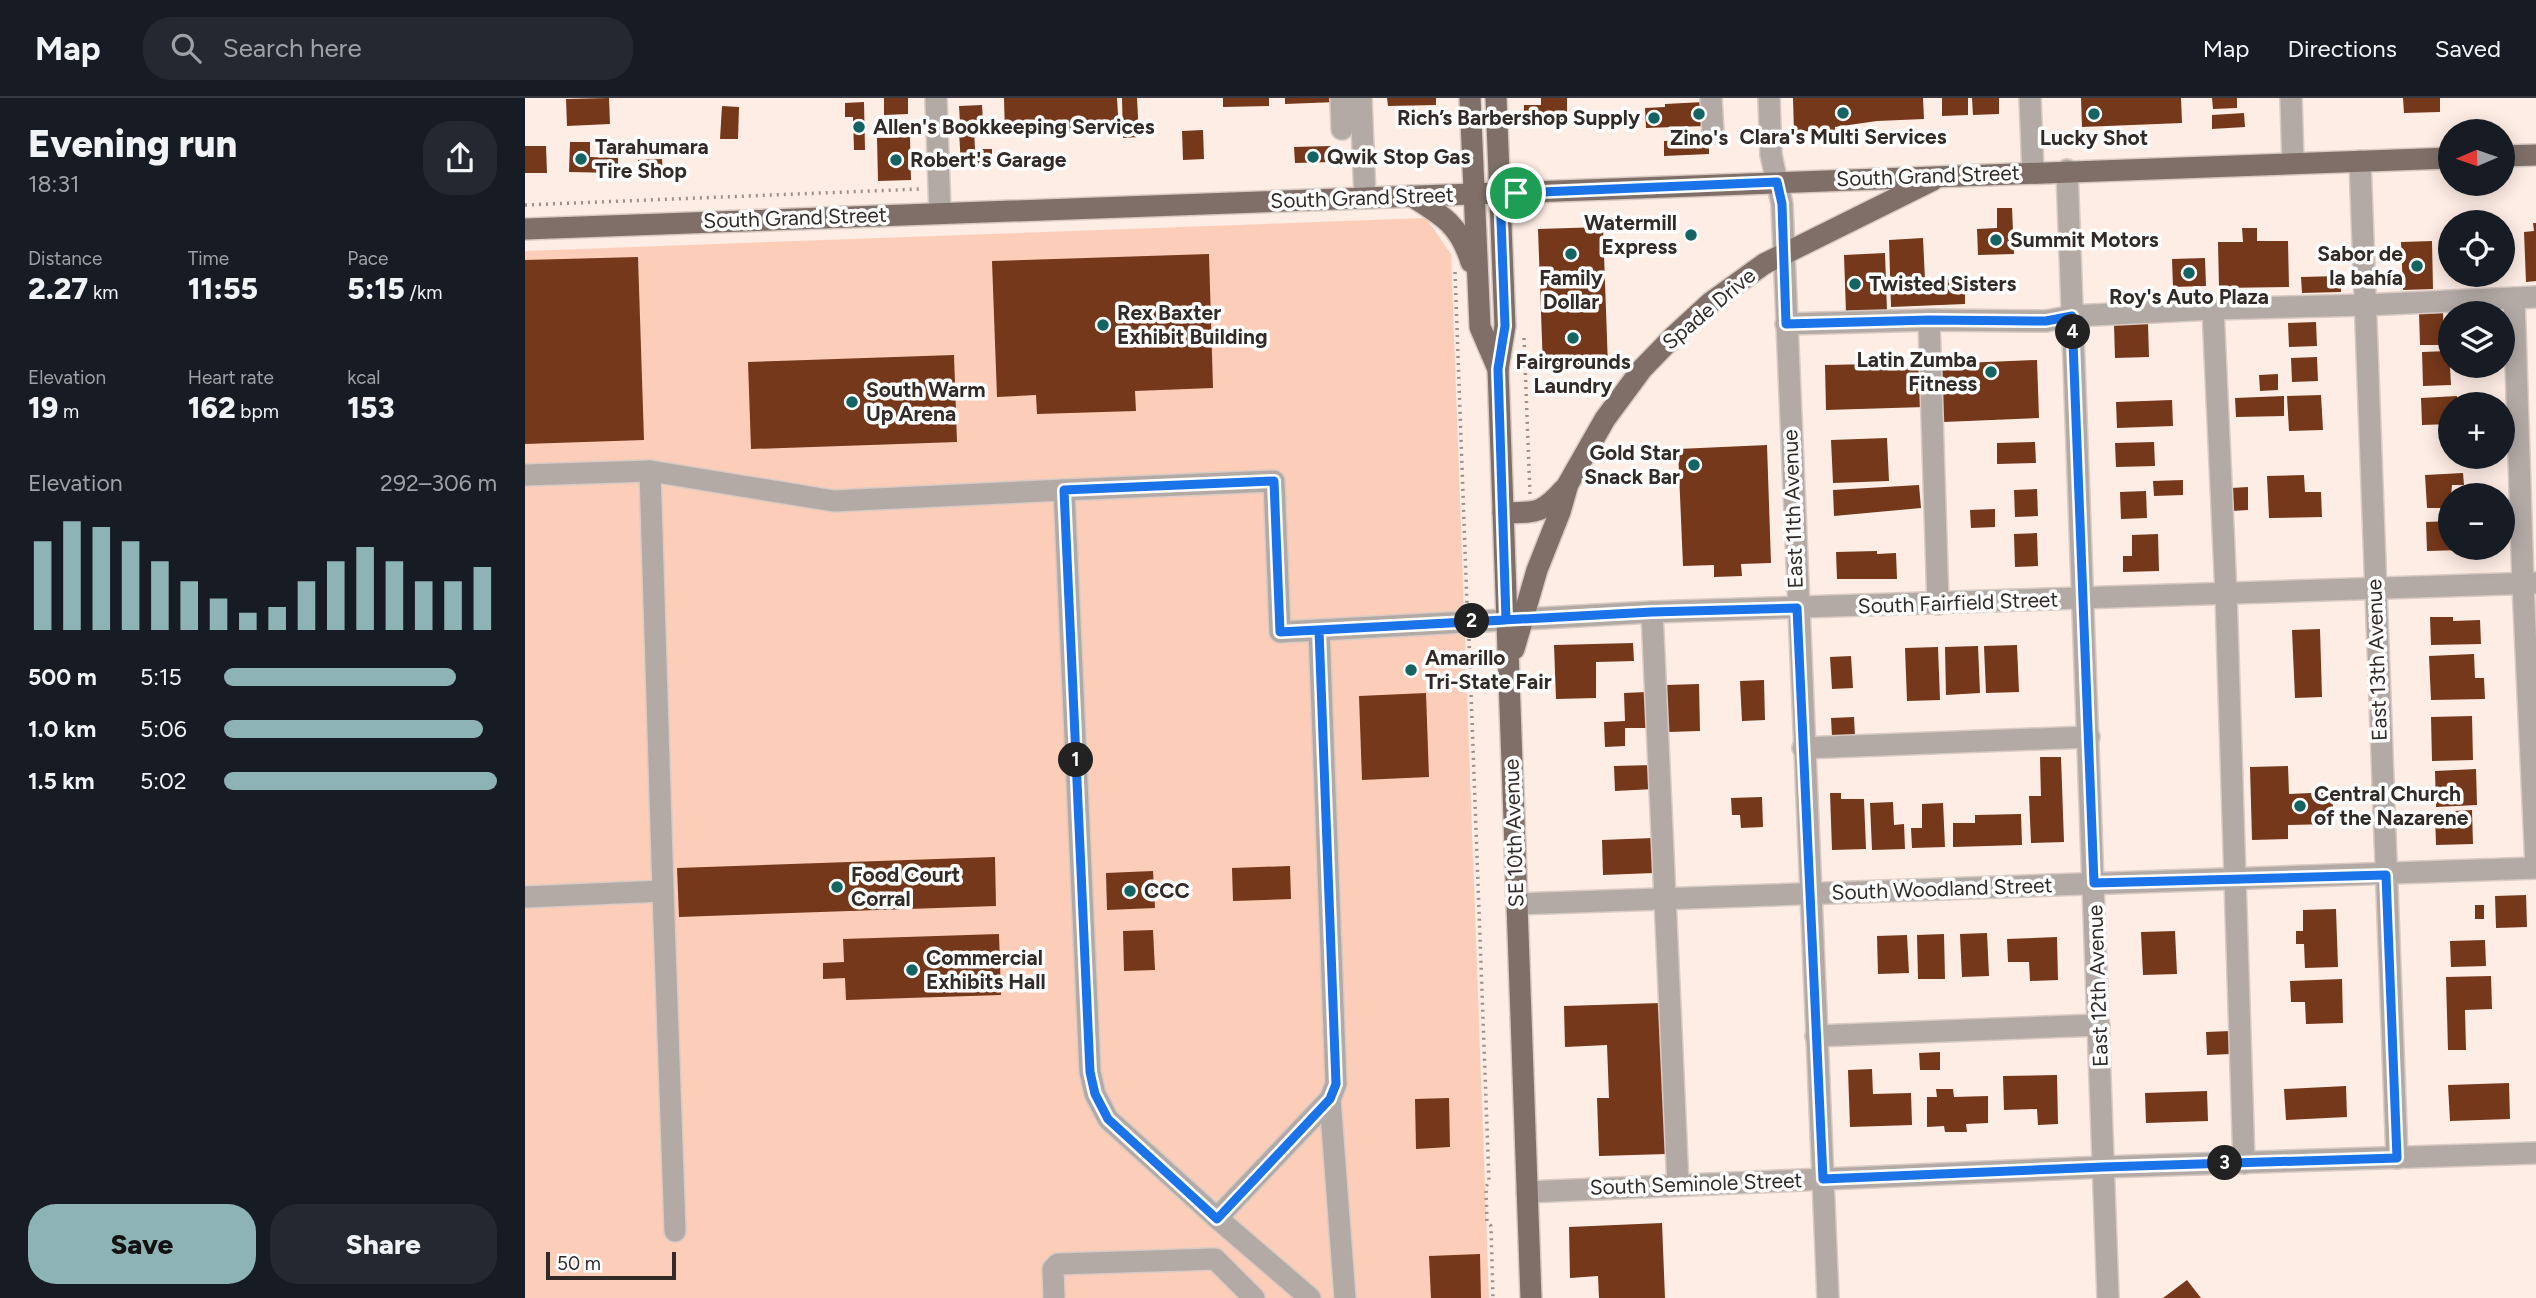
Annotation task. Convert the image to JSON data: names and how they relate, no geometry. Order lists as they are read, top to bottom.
{
  "streets": {
    "main road": ["South Grand Street", "Spade Drive", "SE 10th Avenue"],
    "street": [
      "East 11th Avenue",
      "South Fairfield Street",
      "East 13th Avenue",
      "South Woodland Street",
      "East 12th Avenue",
      "South Seminole Street"
    ]
  },
  "crossings": [
    ["South Grand Street", "Spade Drive"],
    ["South Grand Street", "East 11th Avenue"],
    ["South Grand Street", "East 13th Avenue"],
    ["South Grand Street", "East 12th Avenue"],
    ["Spade Drive", "East 11th Avenue"],
    ["Spade Drive", "South Fairfield Street"],
    ["Spade Drive", "SE 10th Avenue"],
    ["East 11th Avenue", "South Fairfield Street"],
    ["East 11th Avenue", "South Woodland Street"],
    ["East 11th Avenue", "South Seminole Street"],
    ["South Fairfield Street", "East 13th Avenue"],
    ["South Fairfield Street", "East 12th Avenue"],
    ["East 13th Avenue", "South Woodland Street"],
    ["East 13th Avenue", "South Seminole Street"],
    ["SE 10th Avenue", "South Woodland Street"],
    ["SE 10th Avenue", "South Seminole Street"],
    ["South Woodland Street", "East 12th Avenue"],
    ["East 12th Avenue", "South Seminole Street"]
  ],
  "places": [
    "Clara's Multi Services",
    "Zino's",
    "Lucky Shot",
    "Rich’s Barbershop Supply",
    "Allen's Bookkeeping Services",
    "Qwik Stop Gas",
    "Tarahumara Tire Shop",
    "Robert's Garage",
    "Watermill Express",
    "Summit Motors",
    "Family Dollar",
    "Sabor de la bahía",
    "Roy's Auto Plaza",
    "Twisted Sisters",
    "Rex Baxter Exhibit Building",
    "Fairgrounds Laundry",
    "Latin Zumba Fitness",
    "South Warm Up Arena",
    "Gold Star Snack Bar",
    "Amarillo Tri-State Fair",
    "Central Church of the Nazarene",
    "Food Court Corral",
    "CCC",
    "Commercial Exhibits Hall"
  ],
  "scale_bar": "50 m",
  "north": "left",
  "page": {
    "header": "Map",
    "search": "Search here",
    "nav": ["Map", "Directions", "Saved"],
    "heading": ["Evening run", "18:31"],
    "map_buttons": ["+", "−"],
    "stats": [
      ["Distance", "2.27 km"],
      ["Time", "11:55"],
      ["Pace", "5:15 /km"],
      ["Elevation", "19 m"],
      ["Heart rate", "162 bpm"],
      ["kcal", "153"]
    ],
    "pins": [
      "4",
      "2",
      "1",
      "3"
    ],
    "chart": ["Elevation", "292–306 m"],
    "list": [
      {
        "name": "500 m",
        "note": "5:15"
      },
      {
        "name": "1.0 km",
        "note": "5:06"
      },
      {
        "name": "1.5 km",
        "note": "5:02"
      }
    ],
    "buttons": ["Save", "Share"],
    "scale": "50 m"
  }
}
